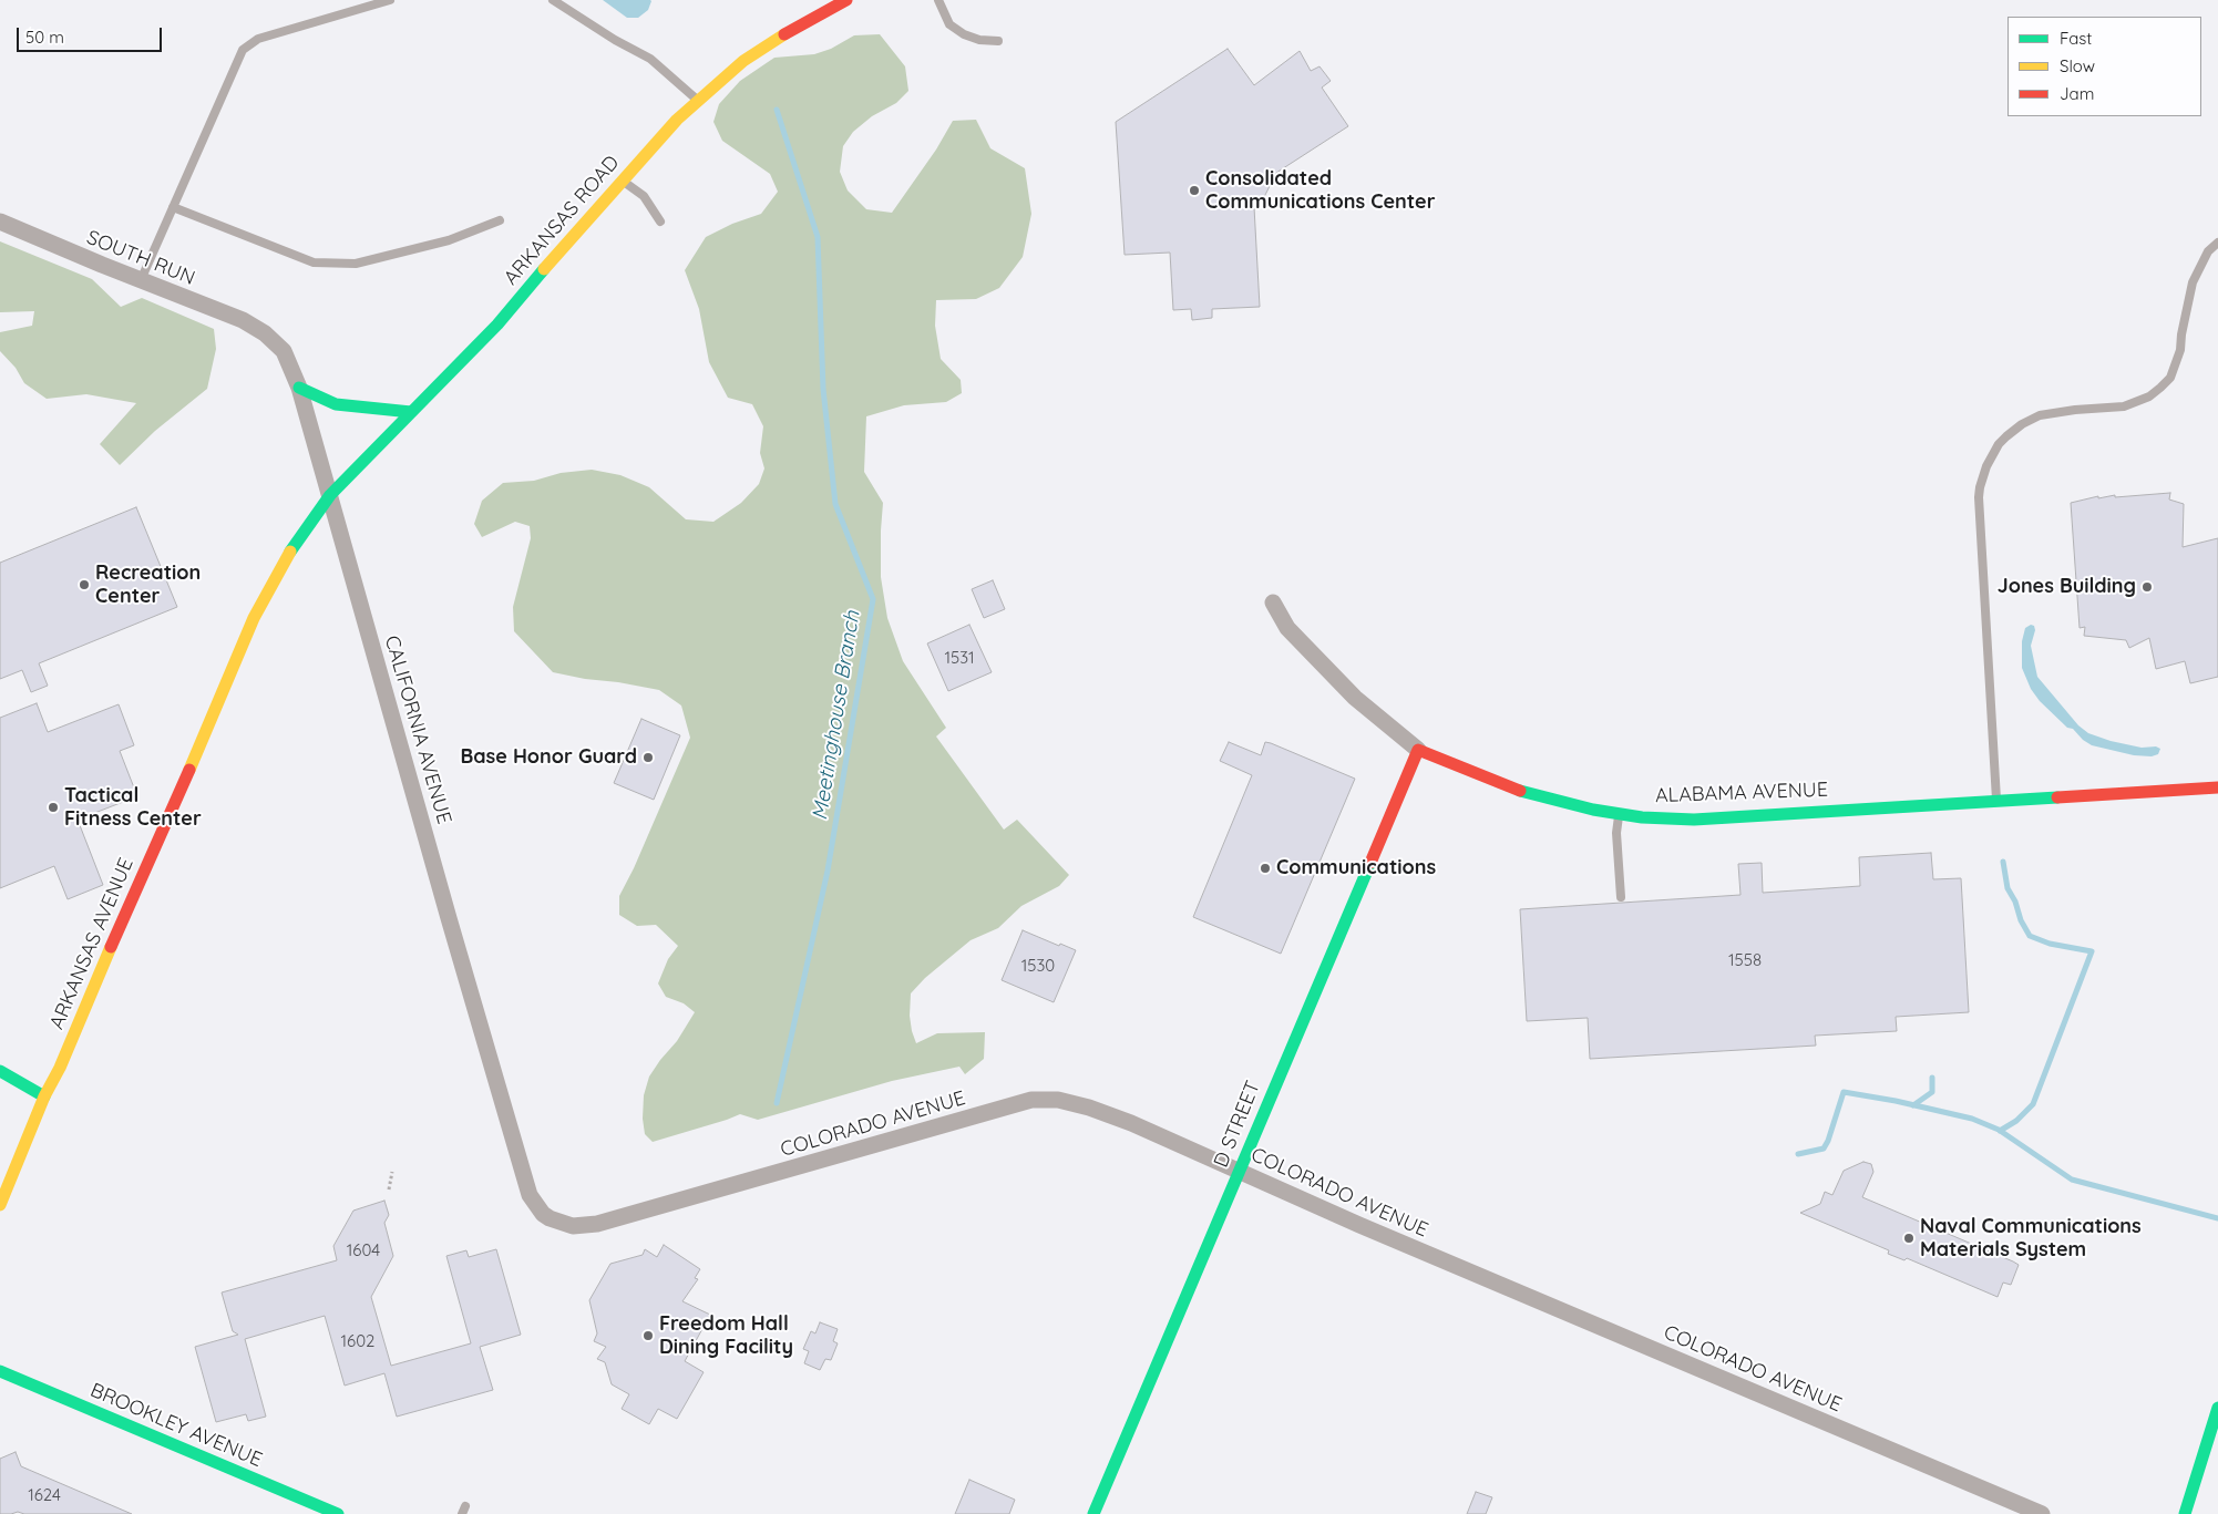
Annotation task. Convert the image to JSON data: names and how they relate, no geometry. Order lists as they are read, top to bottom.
{
  "streets": {
    "street": [
      "ARKANSAS ROAD",
      "SOUTH RUN",
      "CALIFORNIA AVENUE",
      "ALABAMA AVENUE",
      "ARKANSAS AVENUE",
      "COLORADO AVENUE",
      "D STREET",
      "BROOKLEY AVENUE"
    ]
  },
  "crossings": [
    ["ARKANSAS ROAD", "CALIFORNIA AVENUE"],
    ["ARKANSAS ROAD", "ARKANSAS AVENUE"],
    ["SOUTH RUN", "CALIFORNIA AVENUE"],
    ["CALIFORNIA AVENUE", "ARKANSAS AVENUE"],
    ["CALIFORNIA AVENUE", "COLORADO AVENUE"],
    ["ALABAMA AVENUE", "D STREET"],
    ["COLORADO AVENUE", "D STREET"]
  ],
  "water": ["Meetinghouse Branch"],
  "places": [
    "Consolidated Communications Center",
    "Recreation Center",
    "Jones Building",
    "Base Honor Guard",
    "Tactical Fitness Center",
    "Communications",
    "Naval Communications Materials System",
    "Freedom Hall Dining Facility"
  ],
  "house_numbers": [
    "1531",
    "1558",
    "1530",
    "1604",
    "1602",
    "1624"
  ],
  "legend": ["Fast", "Slow", "Jam"],
  "scale_bar": "50 m"
}
